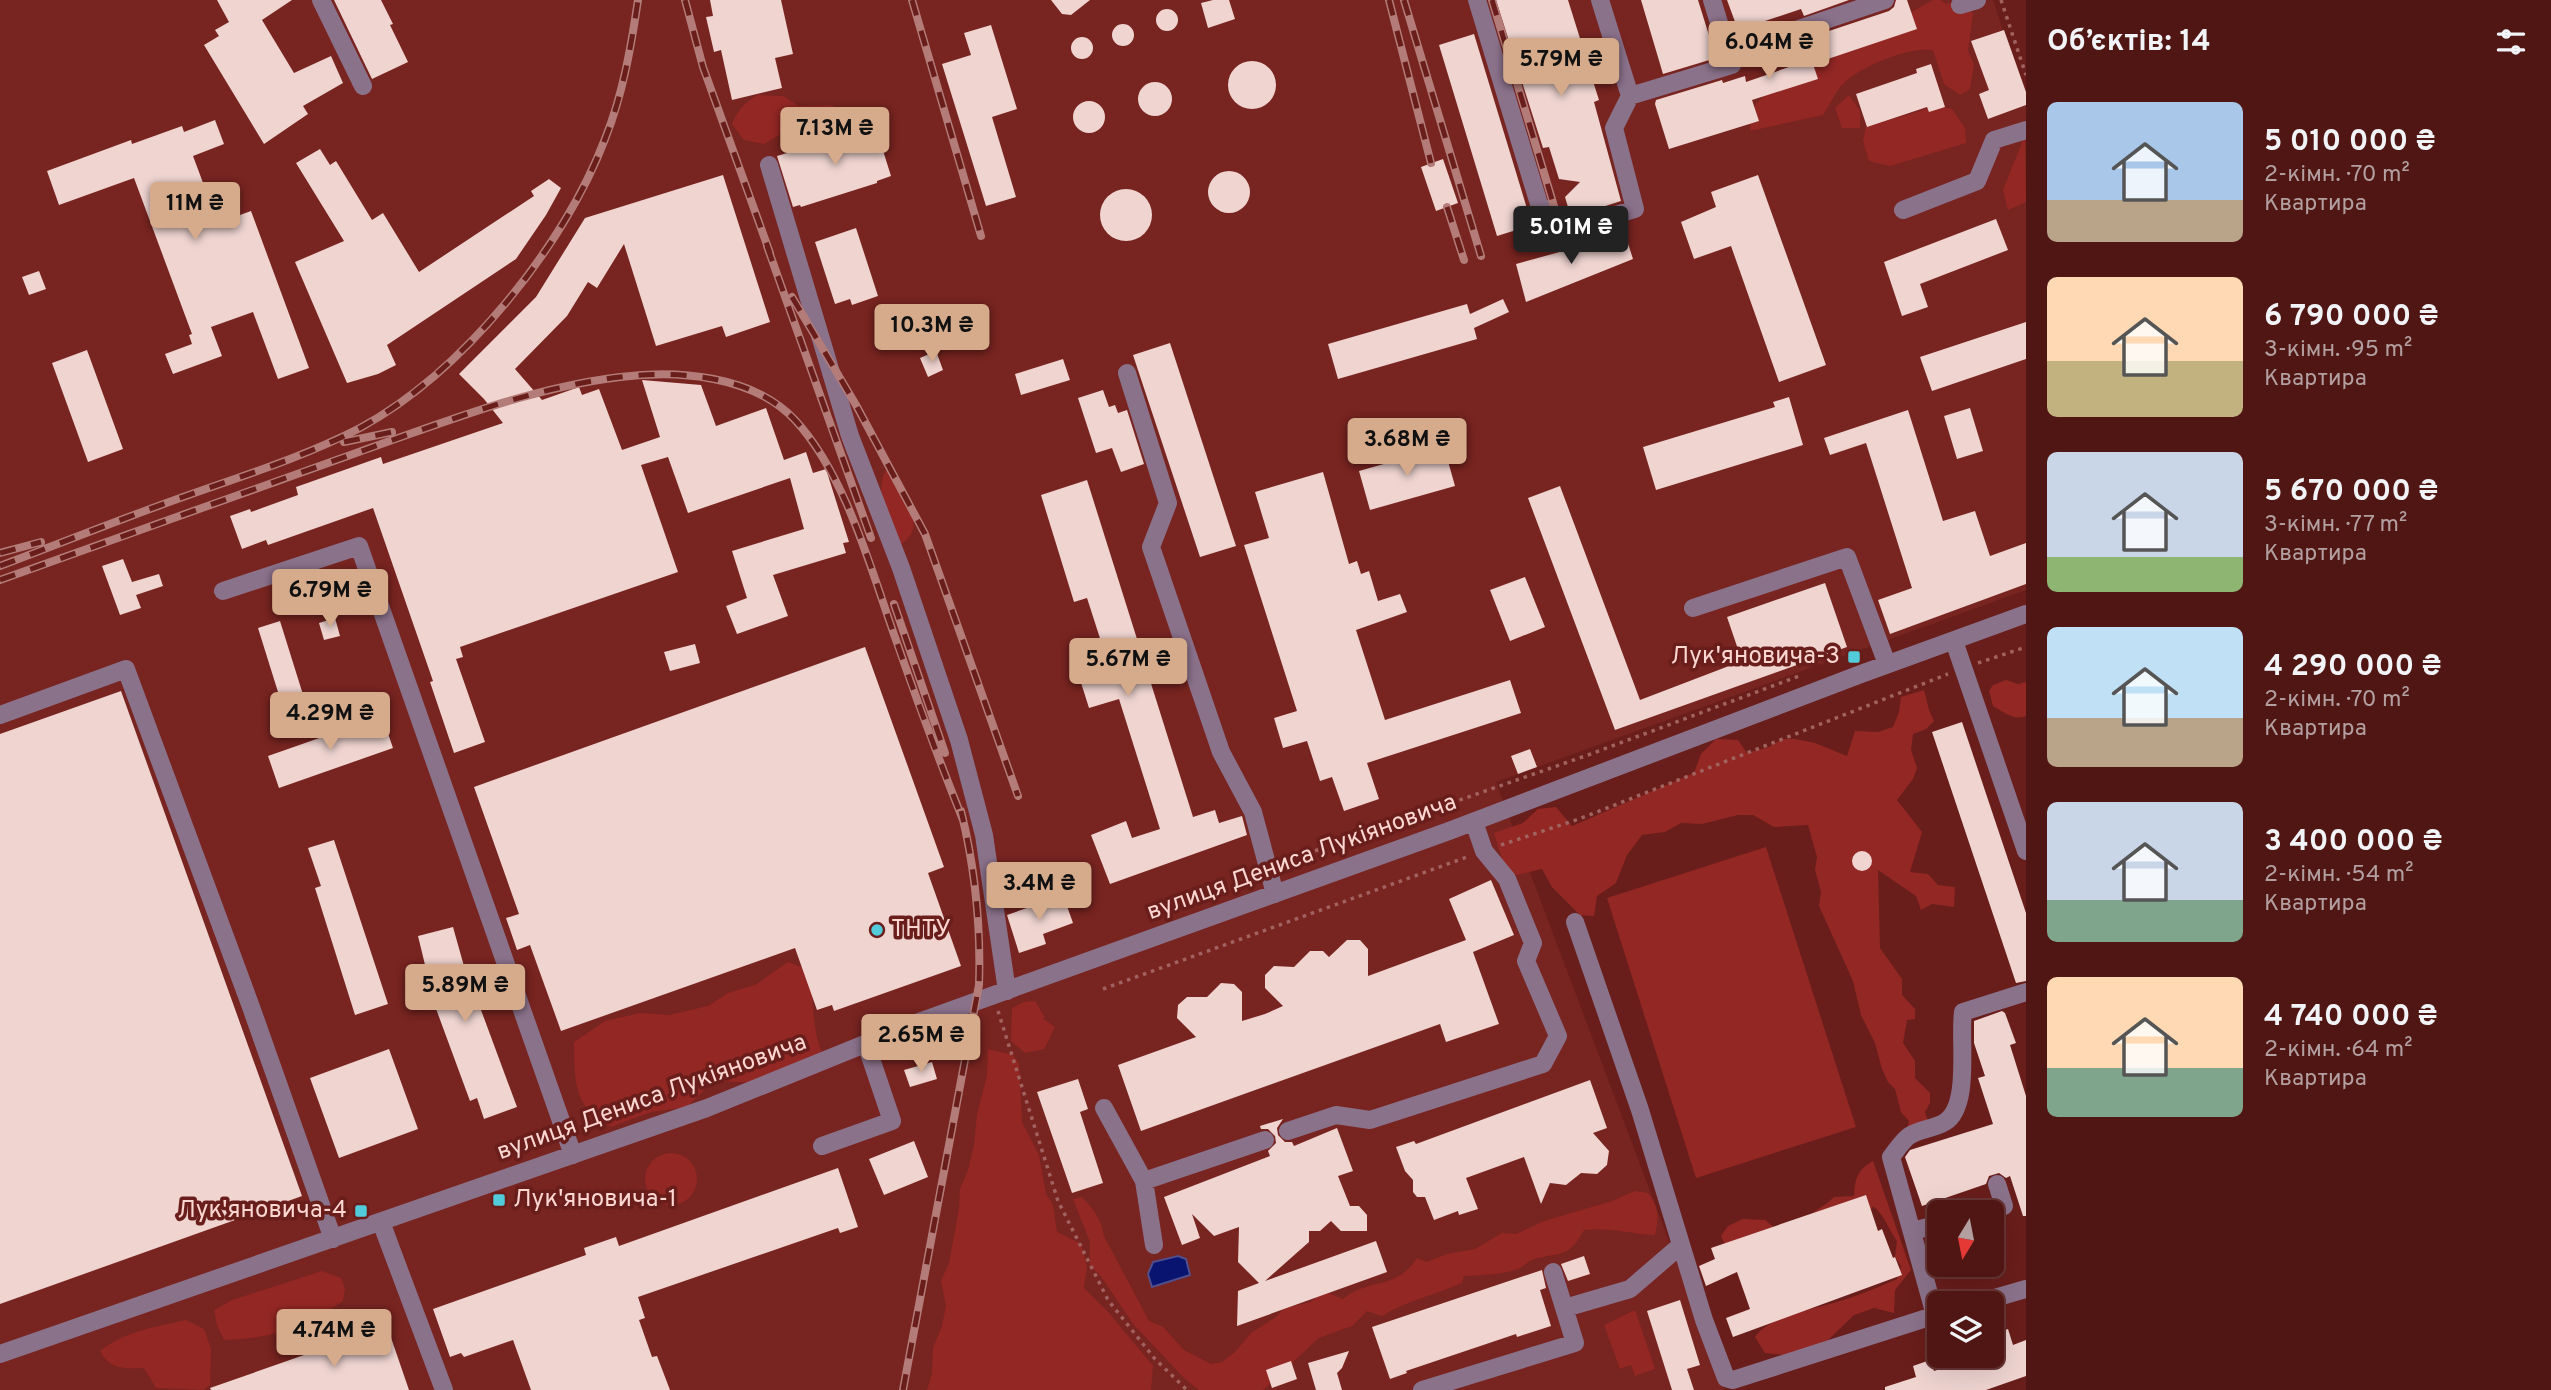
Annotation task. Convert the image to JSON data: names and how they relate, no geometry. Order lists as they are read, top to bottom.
{
  "streets": {
    "street": ["вулиця Дениса Лукіяновича"]
  },
  "places": {
    "transit": ["Лук'яновича-3", "Лук'яновича-1", "Лук'яновича-4"],
    "other": ["ТНТУ"]
  },
  "north": "bottom",
  "page": {
    "heading": "Об’єктів: 14",
    "price": [
      "6.04M ₴",
      "5.79M ₴",
      "7.13M ₴",
      "11M ₴",
      "5.01M ₴",
      "10.3M ₴",
      "3.68M ₴",
      "6.79M ₴",
      "5.67M ₴",
      "4.29M ₴",
      "3.4M ₴",
      "5.89M ₴",
      "2.65M ₴",
      "4.74M ₴"
    ],
    "list": [
      {
        "name": "5 010 000 ₴",
        "note": "2-кімн. · 70 m² · Квартира"
      },
      {
        "name": "6 790 000 ₴",
        "note": "3-кімн. · 95 m² · Квартира"
      },
      {
        "name": "5 670 000 ₴",
        "note": "3-кімн. · 77 m² · Квартира"
      },
      {
        "name": "4 290 000 ₴",
        "note": "2-кімн. · 70 m² · Квартира"
      },
      {
        "name": "3 400 000 ₴",
        "note": "2-кімн. · 54 m² · Квартира"
      },
      {
        "name": "4 740 000 ₴",
        "note": "2-кімн. · 64 m² · Квартира"
      }
    ]
  }
}
